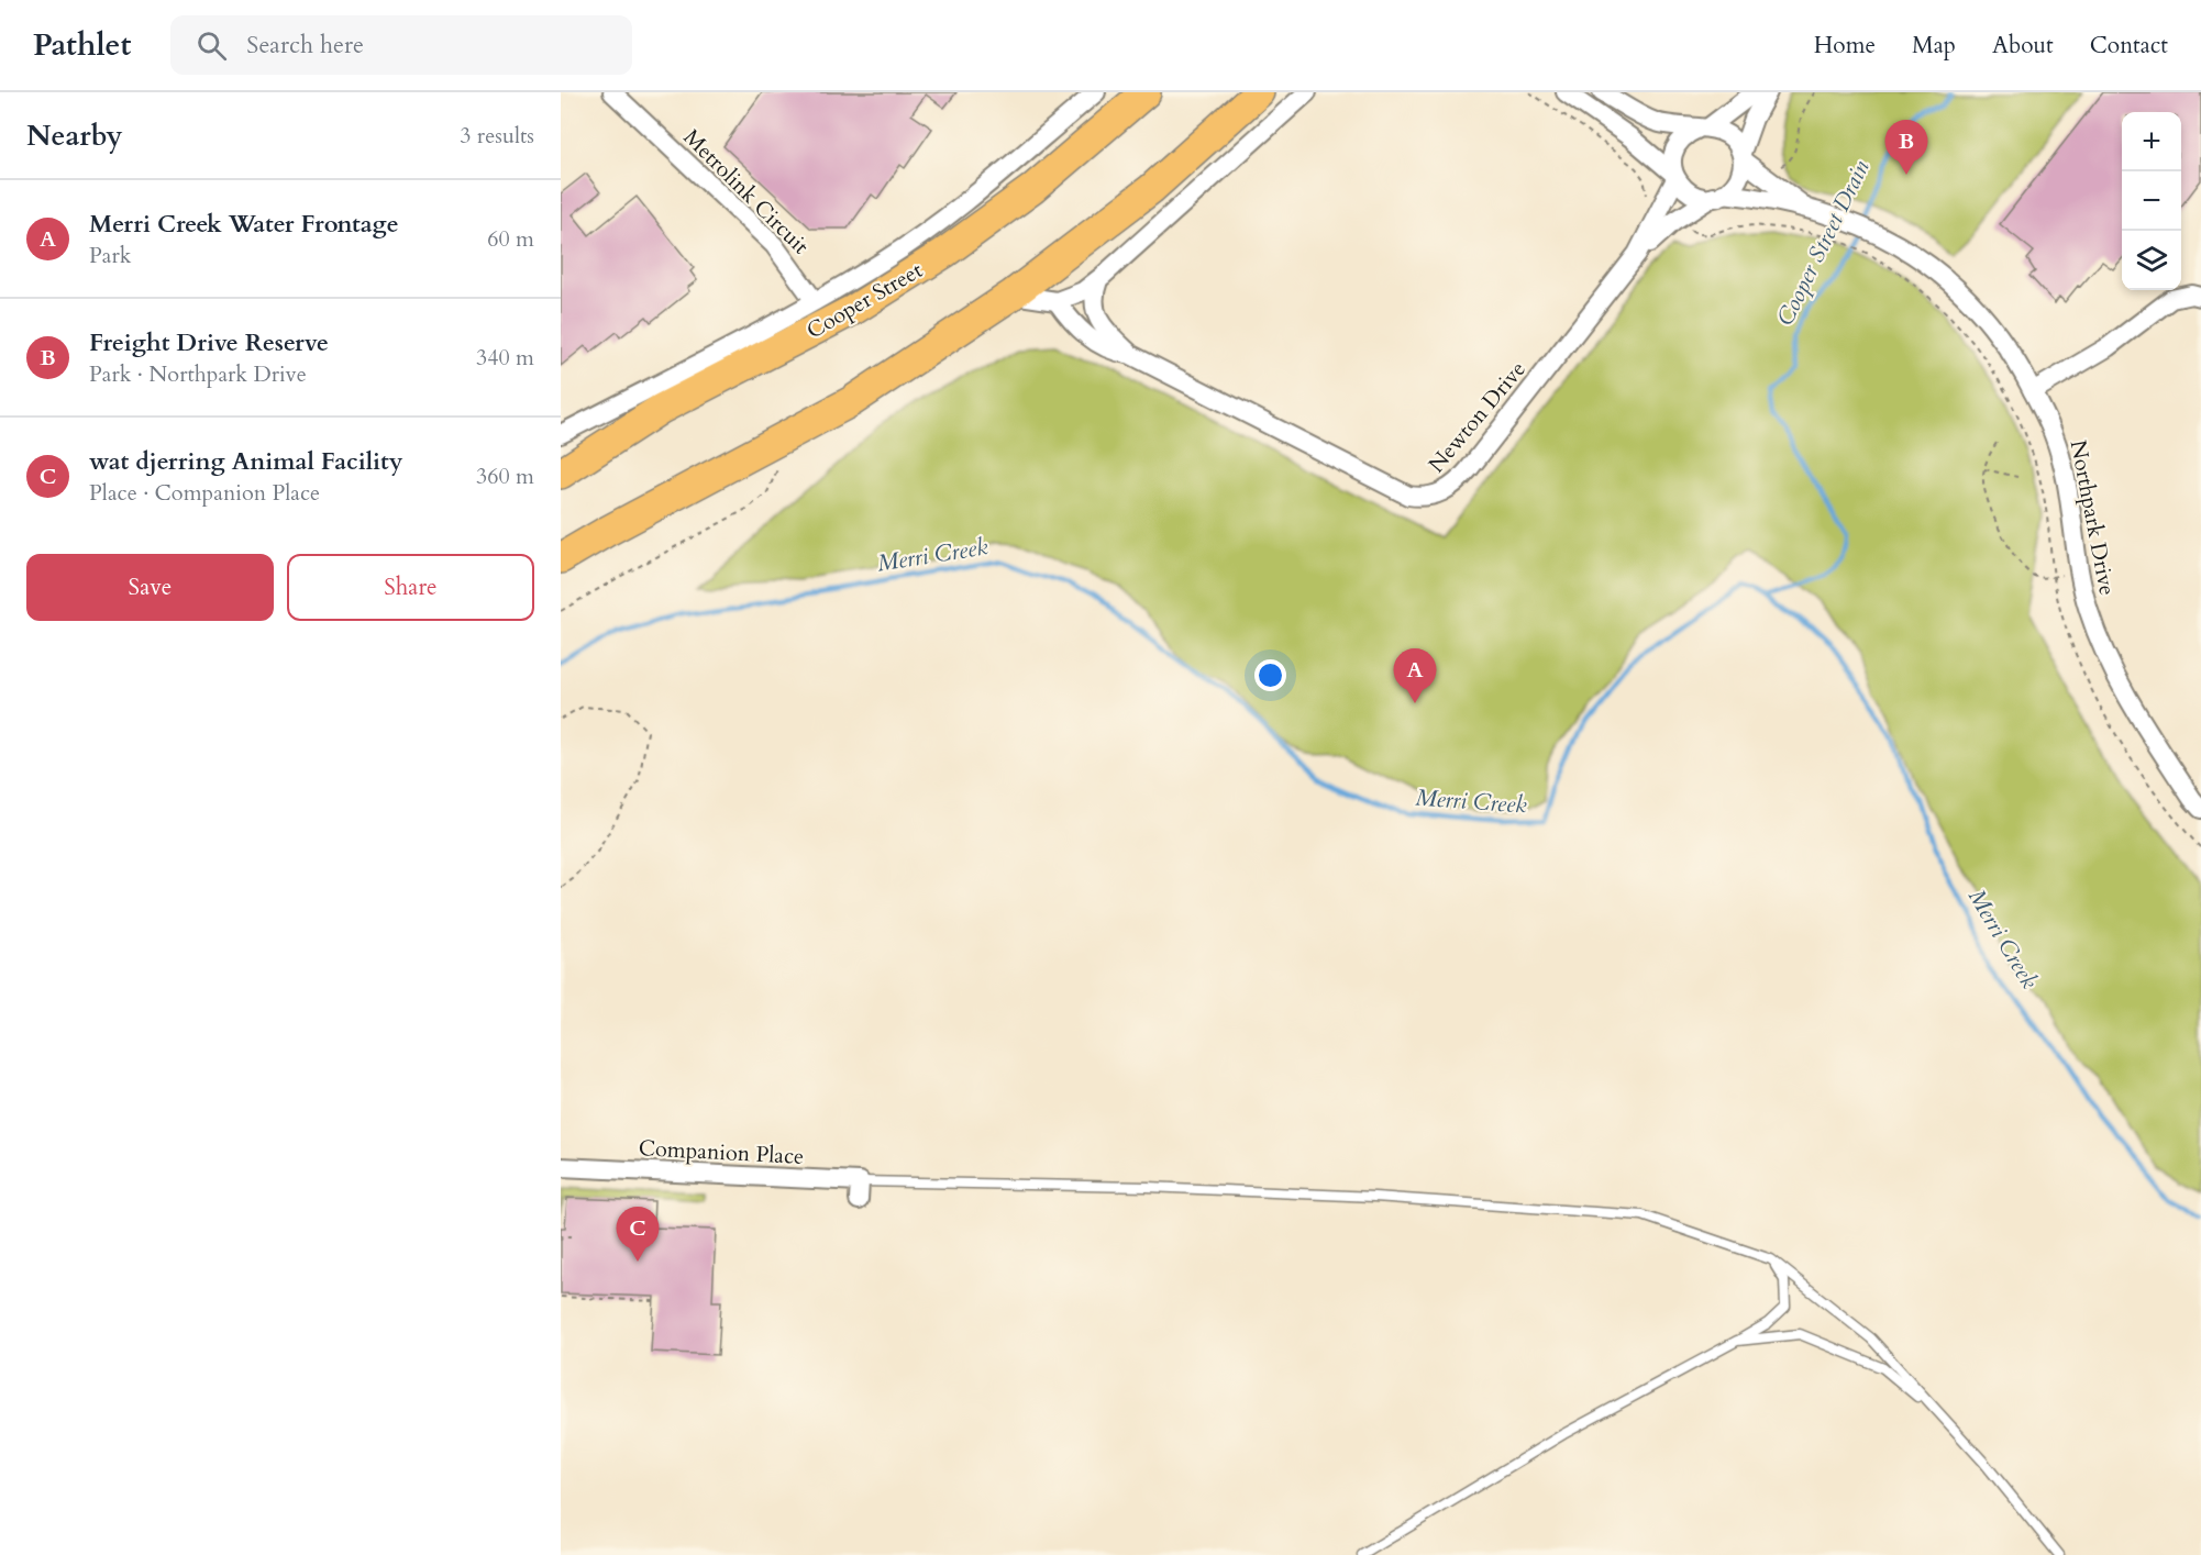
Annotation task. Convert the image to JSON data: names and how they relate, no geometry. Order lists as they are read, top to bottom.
{
  "streets": {
    "main road": ["Cooper Street"],
    "street": [
      "Metrolink Circuit",
      "Newton Drive",
      "Northpark Drive",
      "Companion Place"
    ]
  },
  "crossings": [
    ["Metrolink Circuit", "Cooper Street"],
    ["Newton Drive", "Northpark Drive"]
  ],
  "water": ["Cooper Street Drain", "Merri Creek"],
  "page": {
    "header": "Pathlet",
    "search": "Search here",
    "nav": [
      "Home",
      "Map",
      "About",
      "Contact"
    ],
    "heading": ["Nearby", "3 results"],
    "map_buttons": ["+", "−"],
    "pins": ["B", "A", "C"],
    "list": [
      {
        "mark": "A",
        "name": "Merri Creek Water Frontage",
        "note": "Park",
        "value": "60 m"
      },
      {
        "mark": "B",
        "name": "Freight Drive Reserve",
        "note": "Park · Northpark Drive",
        "value": "340 m"
      },
      {
        "mark": "C",
        "name": "wat djerring Animal Facility",
        "note": "Place · Companion Place",
        "value": "360 m"
      }
    ],
    "buttons": ["Save", "Share"]
  }
}
